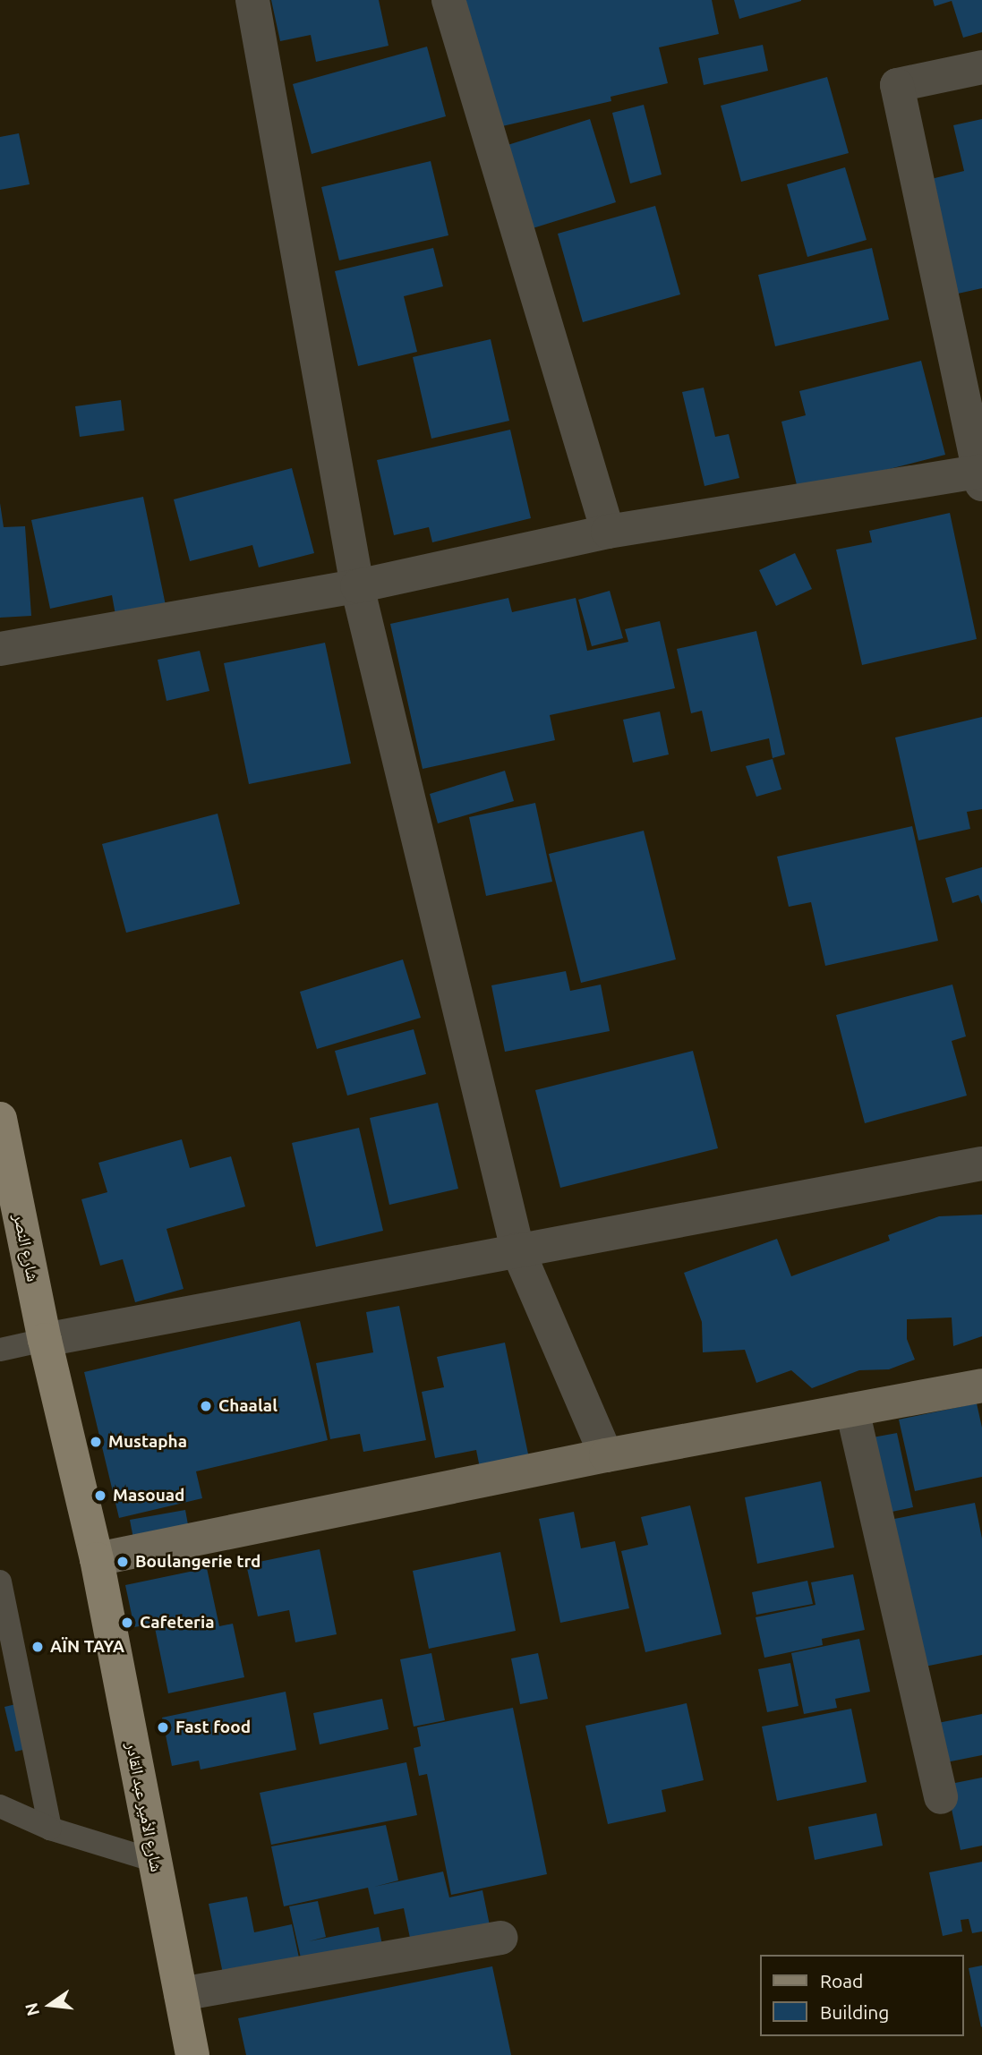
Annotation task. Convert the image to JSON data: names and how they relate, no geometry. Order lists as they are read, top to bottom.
{
  "streets": {
    "main road": ["شارع النصر", "شارع الأمير عبد القادر"]
  },
  "crossings": [
    ["شارع النصر", "شارع الأمير عبد القادر"]
  ],
  "places": [
    "Chaalal",
    "Mustapha",
    "Masouad",
    "Boulangerie trd",
    "Cafeteria",
    "AÏN TAYA",
    "Fast food"
  ],
  "legend": ["Road", "Building"],
  "north": "left"
}
